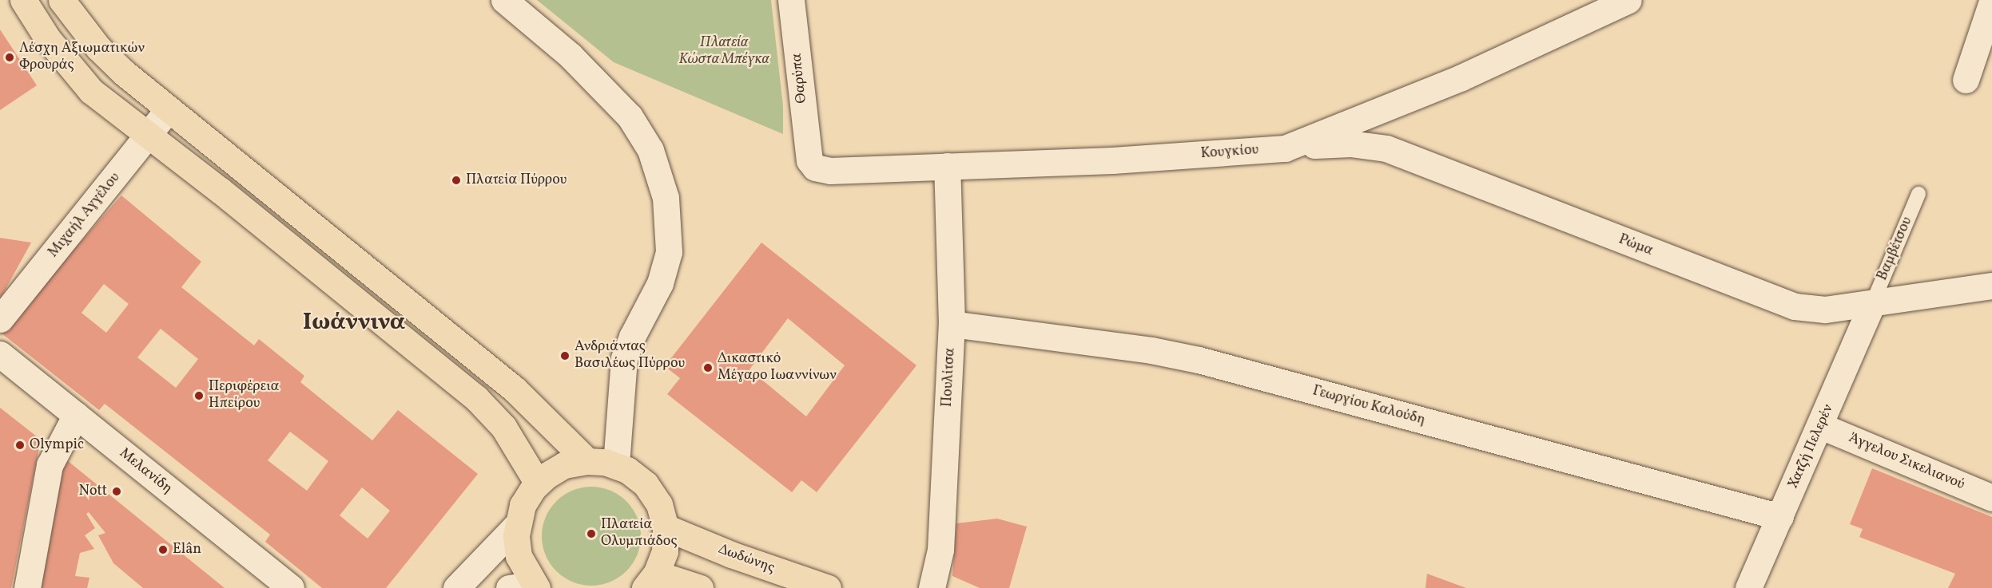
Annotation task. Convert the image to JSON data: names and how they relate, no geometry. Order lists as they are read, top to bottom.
{
  "streets": {
    "main road": ["Δωδώνης"],
    "street": [
      "Θαρύπα",
      "Κουγκίου",
      "Μιχαήλ Αγγέλου",
      "Ρώμα",
      "Πουλίτσα",
      "Γεωργίου Καλούδη",
      "Χατζή Πελερέν",
      "Άγγελου Σικελιανού",
      "Μελανίδη"
    ],
    "lane": ["Βαμβέτσου"]
  },
  "crossings": [
    ["Θαρύπα", "Κουγκίου"],
    ["Κουγκίου", "Ρώμα"],
    ["Κουγκίου", "Πουλίτσα"],
    ["Ρώμα", "Βαμβέτσου"],
    ["Ρώμα", "Χατζή Πελερέν"],
    ["Βαμβέτσου", "Χατζή Πελερέν"],
    ["Πουλίτσα", "Γεωργίου Καλούδη"],
    ["Γεωργίου Καλούδη", "Χατζή Πελερέν"],
    ["Χατζή Πελερέν", "Άγγελου Σικελιανού"]
  ],
  "districts": ["Ιωάννινα"],
  "parks": ["Πλατεία Κώστα Μπέγκα"],
  "places": [
    "Λέσχη Αξιωματικών Φρουράς",
    "Πλατεία Πύρρου",
    "Ανδριάντας Βασιλέως Πύρρου",
    "Δικαστικό Μέγαρο Ιωαννίνων",
    "Περιφέρεια Ηπείρου",
    "Olympic",
    "Nott",
    "Πλατεία Ολυμπιάδος",
    "Elân"
  ]
}
